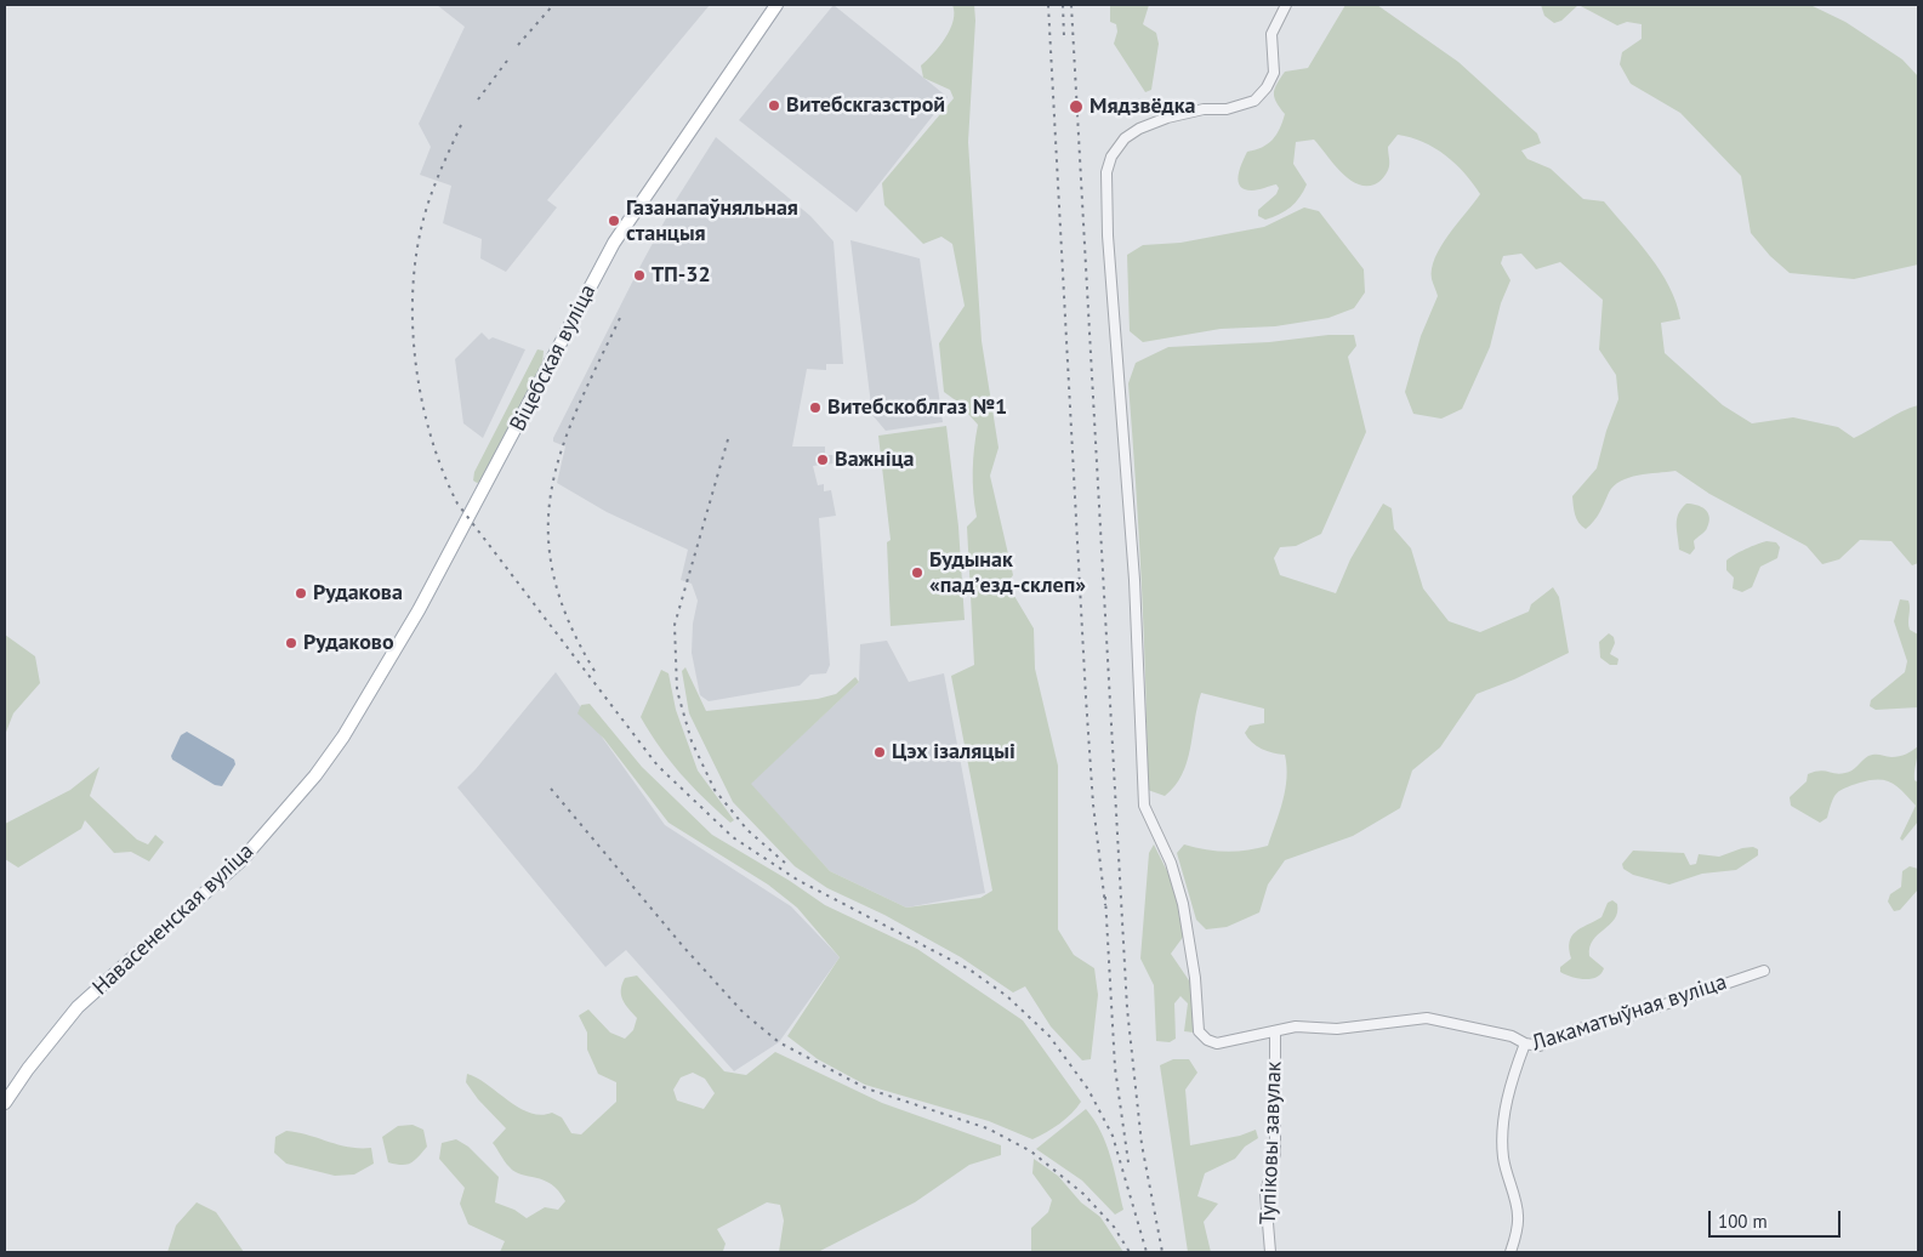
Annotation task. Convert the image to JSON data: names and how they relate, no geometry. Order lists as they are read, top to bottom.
{
  "streets": {
    "main road": ["Віцебская вуліца", "Навасененская вуліца"],
    "street": ["Лакаматыўная вуліца", "Тупіковы завулак"]
  },
  "crossings": [
    ["Віцебская вуліца", "Навасененская вуліца"]
  ],
  "places": [
    "Витебскгазстрой",
    "Мядзвёдка",
    "Газанапаўняльная станцыя",
    "ТП-32",
    "Витебскоблгаз №1",
    "Важніца",
    "Будынак «падʼезд-склеп»",
    "Рудакова",
    "Рудаково",
    "Цэх ізаляцыі"
  ],
  "scale_bar": "100 m"
}
